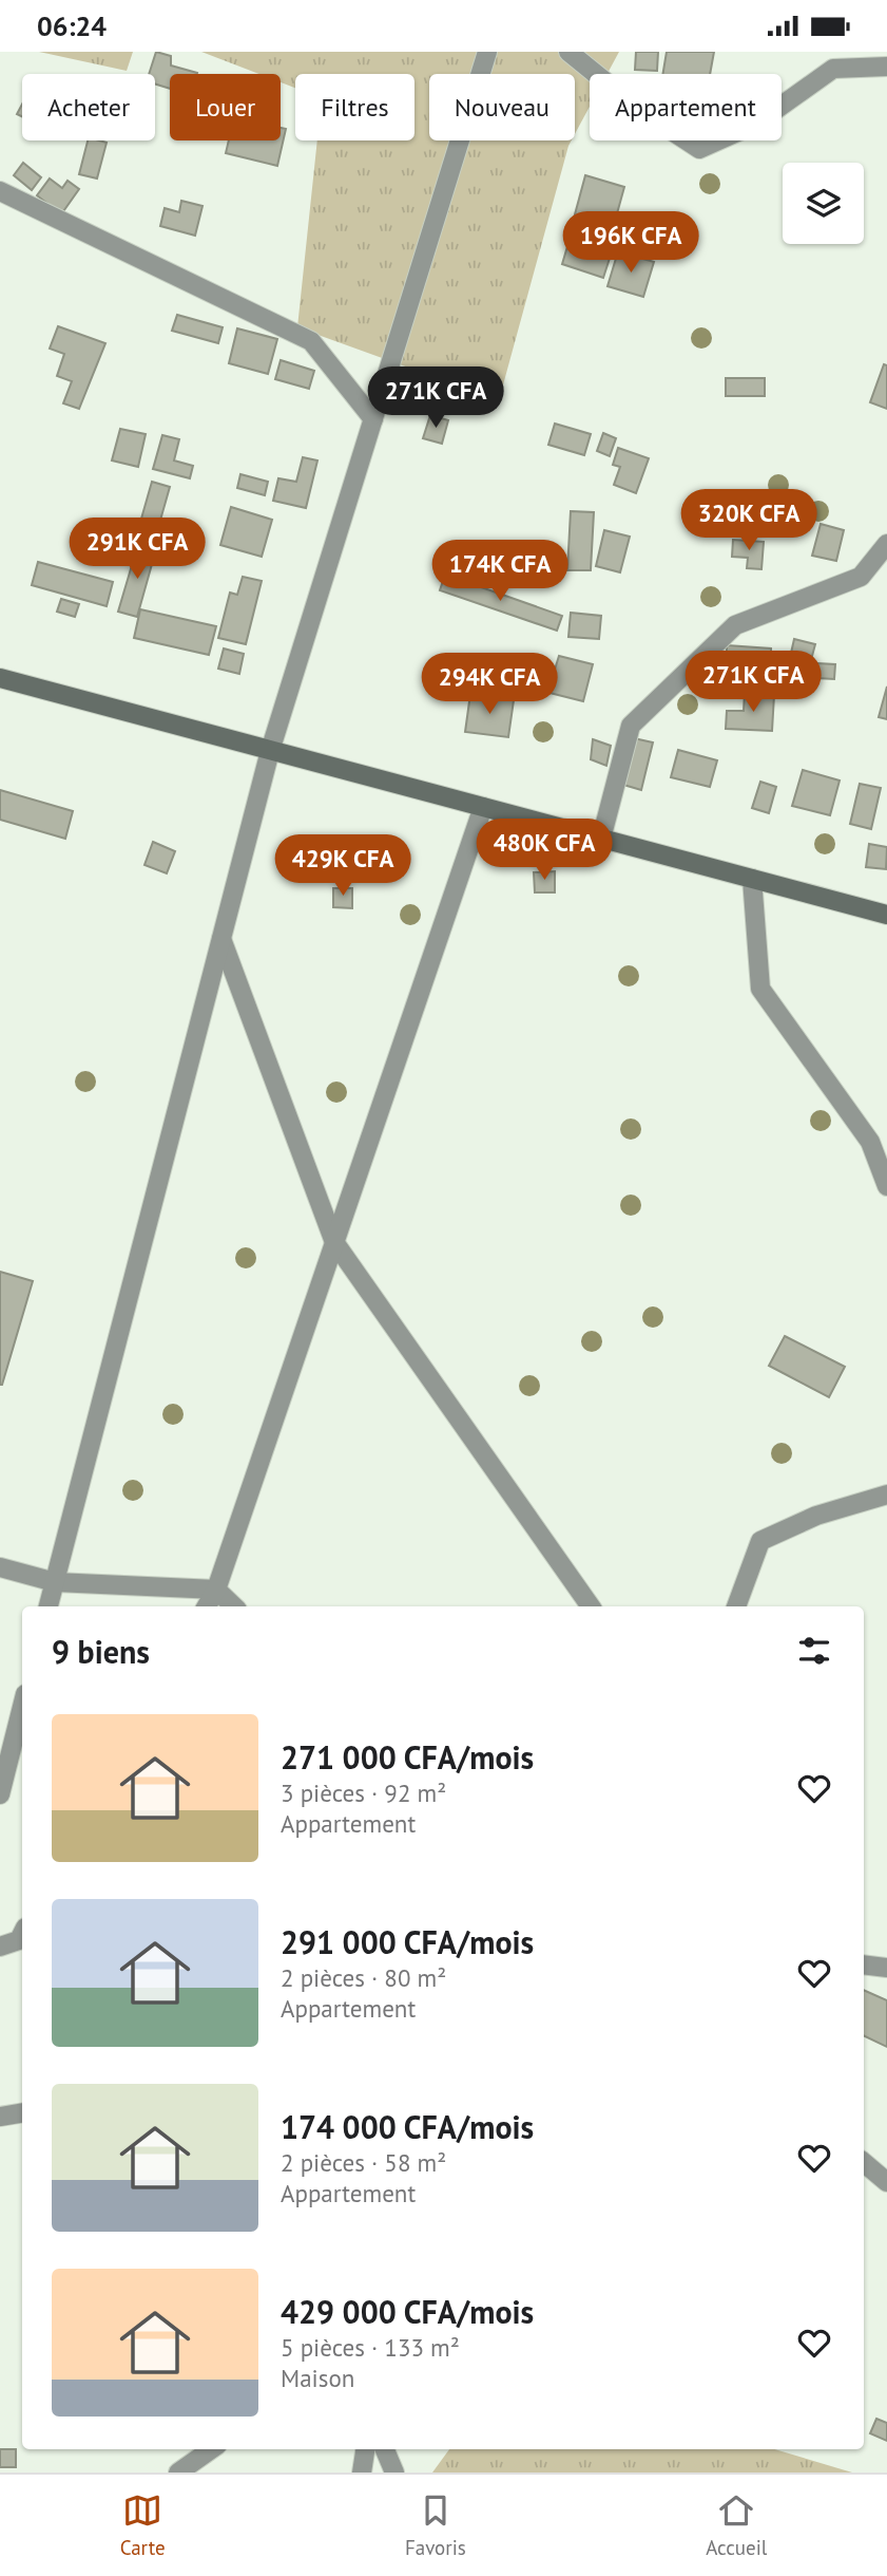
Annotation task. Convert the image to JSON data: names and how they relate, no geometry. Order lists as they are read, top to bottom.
{
  "page": {
    "status": "06:24",
    "chip": [
      "Acheter",
      "Louer",
      "Filtres",
      "Nouveau",
      "Appartement"
    ],
    "price": [
      "196K CFA",
      "271K CFA",
      "320K CFA",
      "291K CFA",
      "174K CFA",
      "271K CFA",
      "294K CFA",
      "480K CFA",
      "429K CFA"
    ],
    "heading": "9 biens",
    "list": [
      {
        "name": "271 000 CFA/mois",
        "note": "3 pièces · 92 m² · Appartement"
      },
      {
        "name": "291 000 CFA/mois",
        "note": "2 pièces · 80 m² · Appartement"
      },
      {
        "name": "174 000 CFA/mois",
        "note": "2 pièces · 58 m² · Appartement"
      },
      {
        "name": "429 000 CFA/mois",
        "note": "5 pièces · 133 m² · Maison"
      }
    ],
    "tabs": ["Carte", "Favoris", "Accueil"]
  }
}
